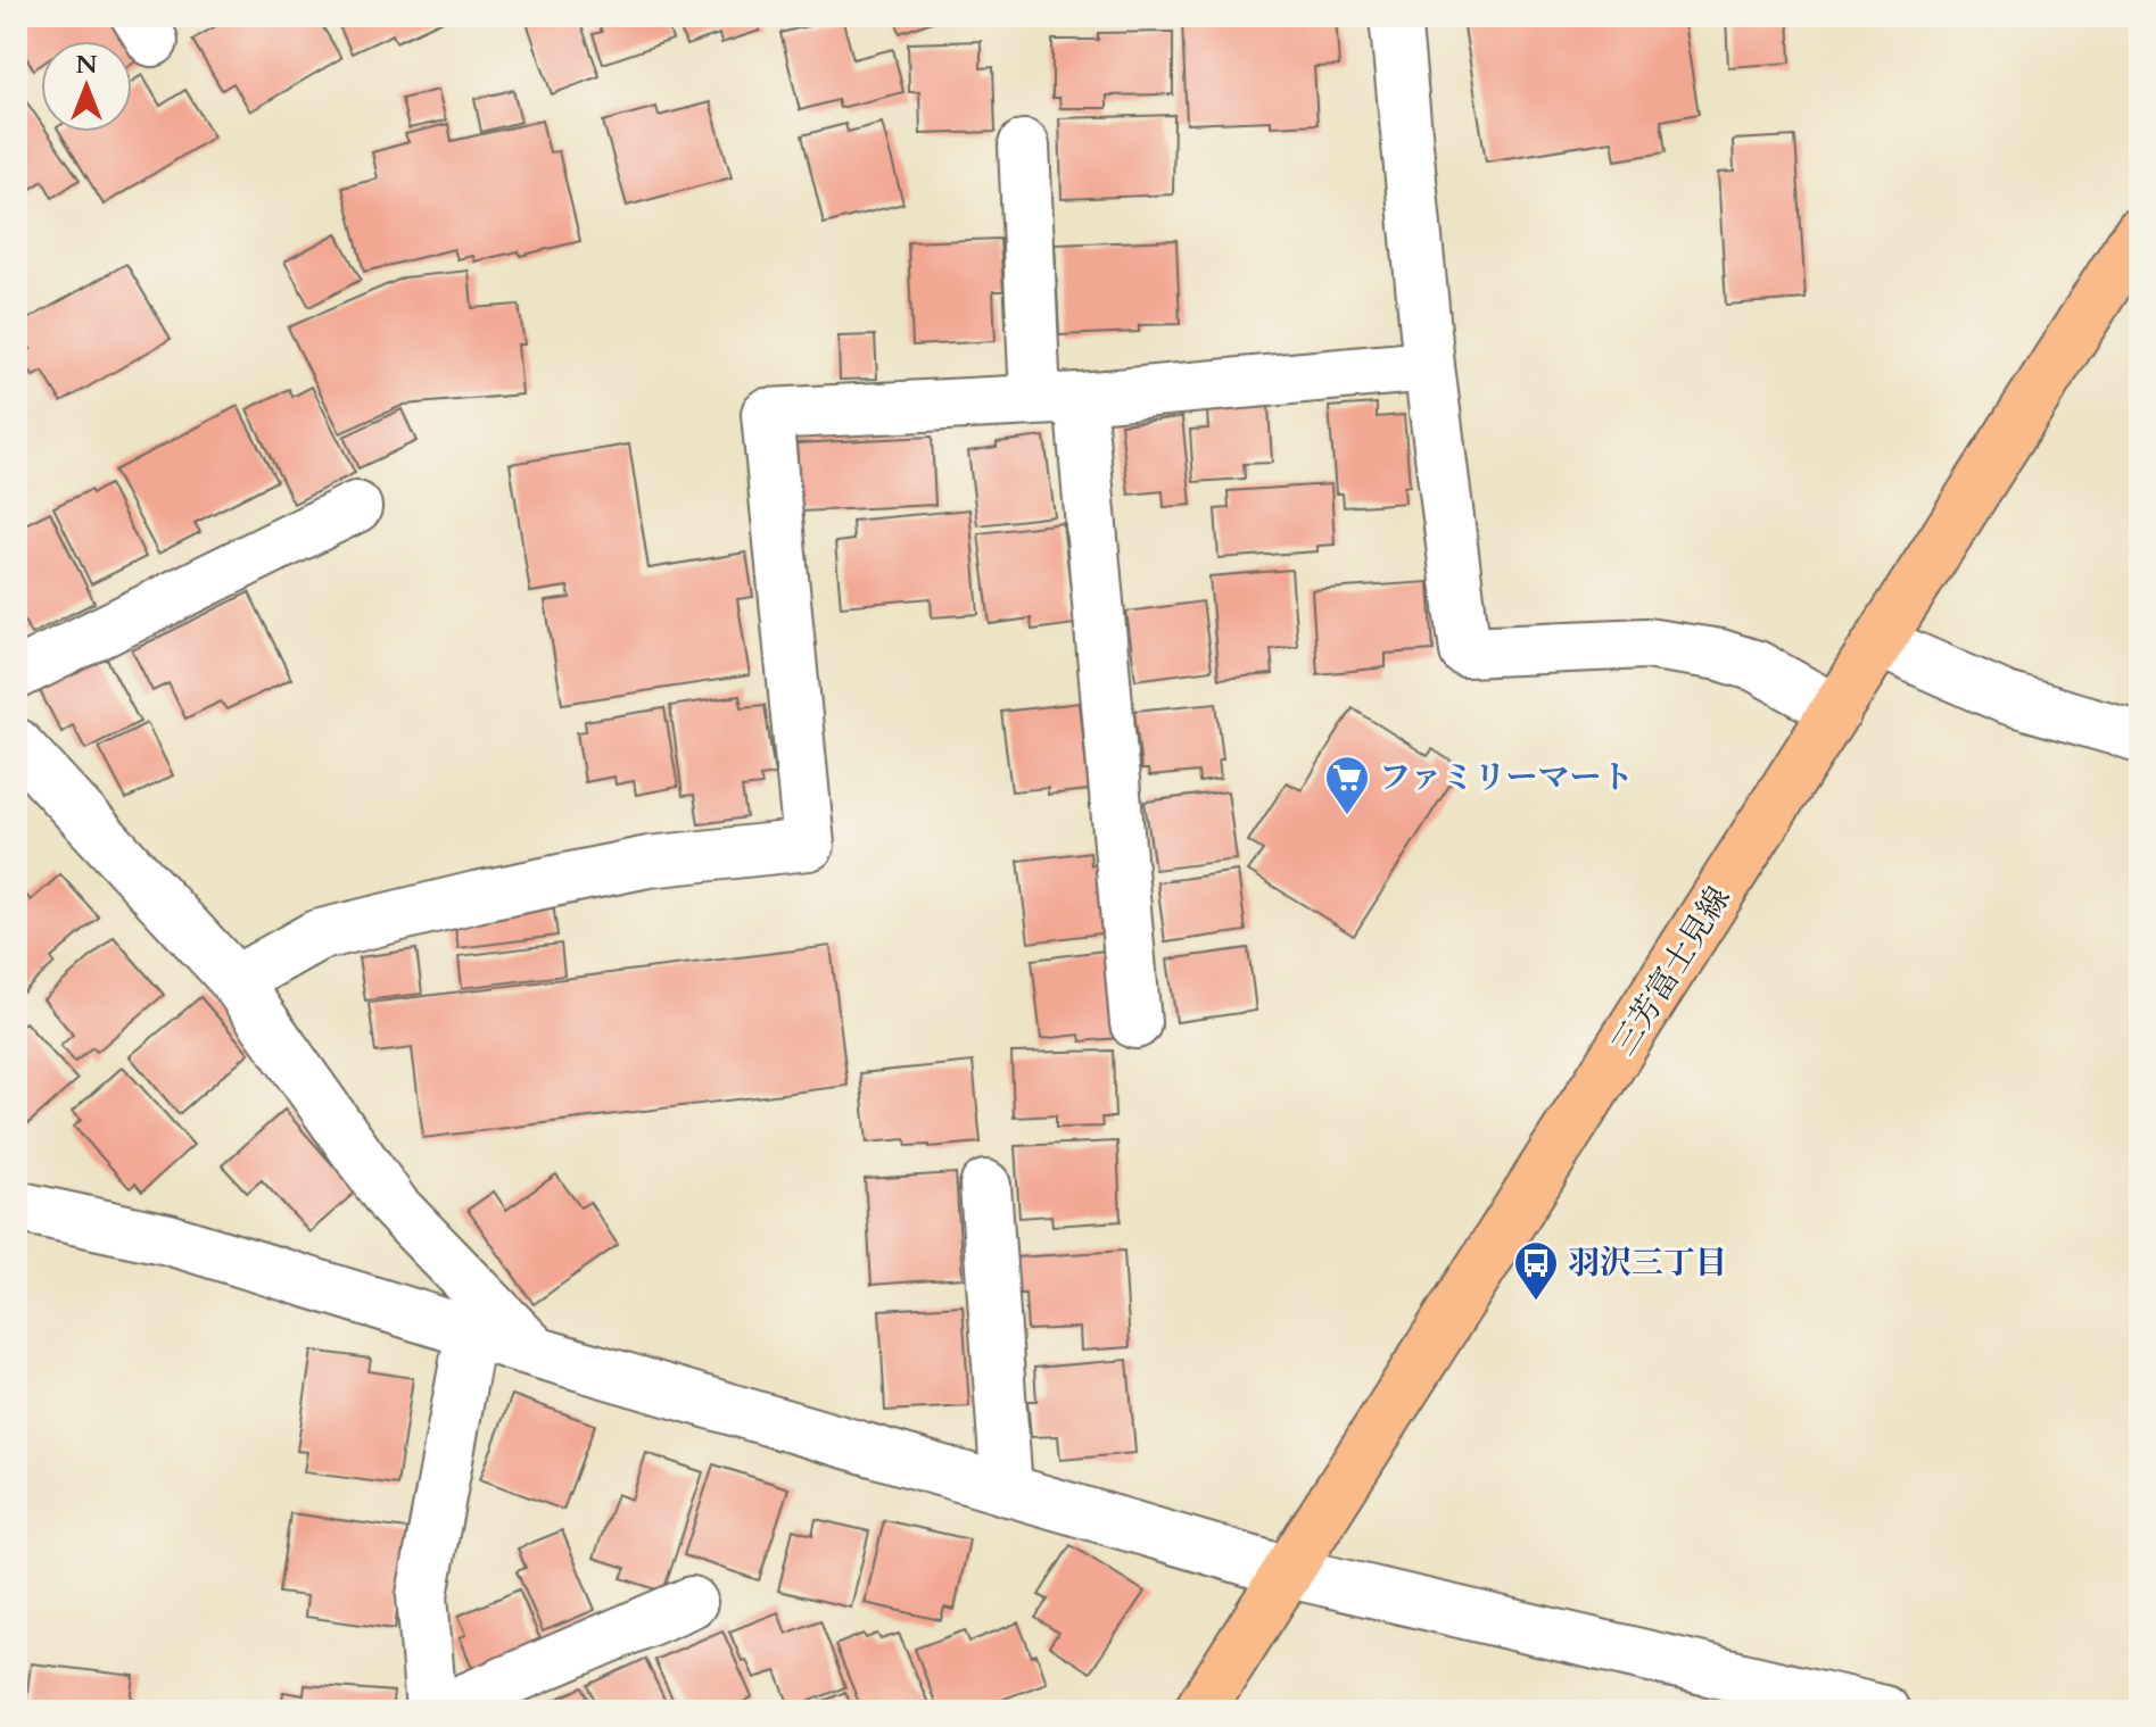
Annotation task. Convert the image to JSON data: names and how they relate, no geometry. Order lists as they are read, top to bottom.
{
  "streets": {
    "main road": ["三芳富士見線"]
  },
  "places": {
    "supermarket": ["ファミリーマート"],
    "bus stop": ["羽沢三丁目"]
  },
  "north": "top"
}
